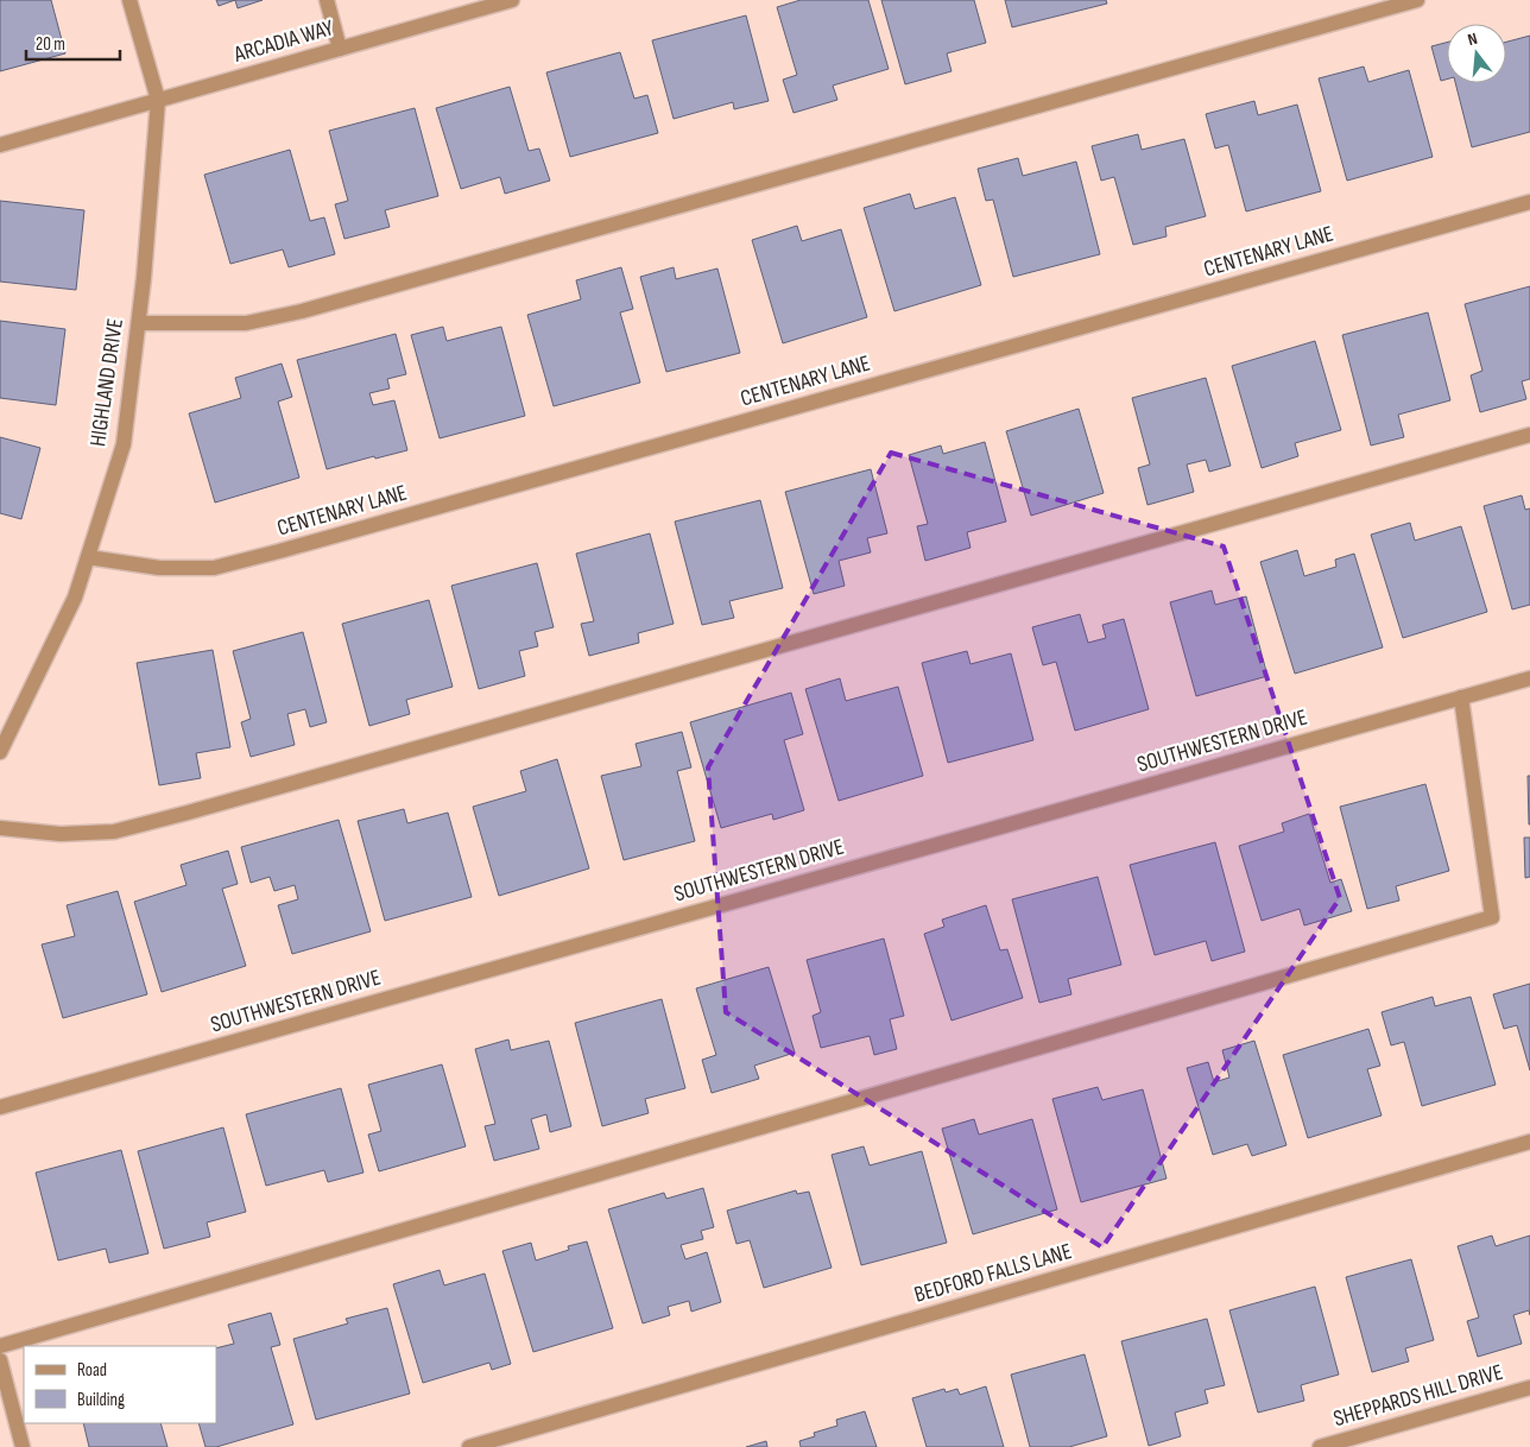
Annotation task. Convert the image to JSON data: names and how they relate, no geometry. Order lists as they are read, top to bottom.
{
  "streets": {
    "street": [
      "ARCADIA WAY",
      "CENTENARY LANE",
      "HIGHLAND DRIVE",
      "SOUTHWESTERN DRIVE",
      "BEDFORD FALLS LANE",
      "SHEPPARDS HILL DRIVE"
    ]
  },
  "crossings": [
    ["ARCADIA WAY", "HIGHLAND DRIVE"],
    ["CENTENARY LANE", "HIGHLAND DRIVE"]
  ],
  "legend": ["Road", "Building"],
  "scale_bar": "20 m",
  "north": "top"
}
